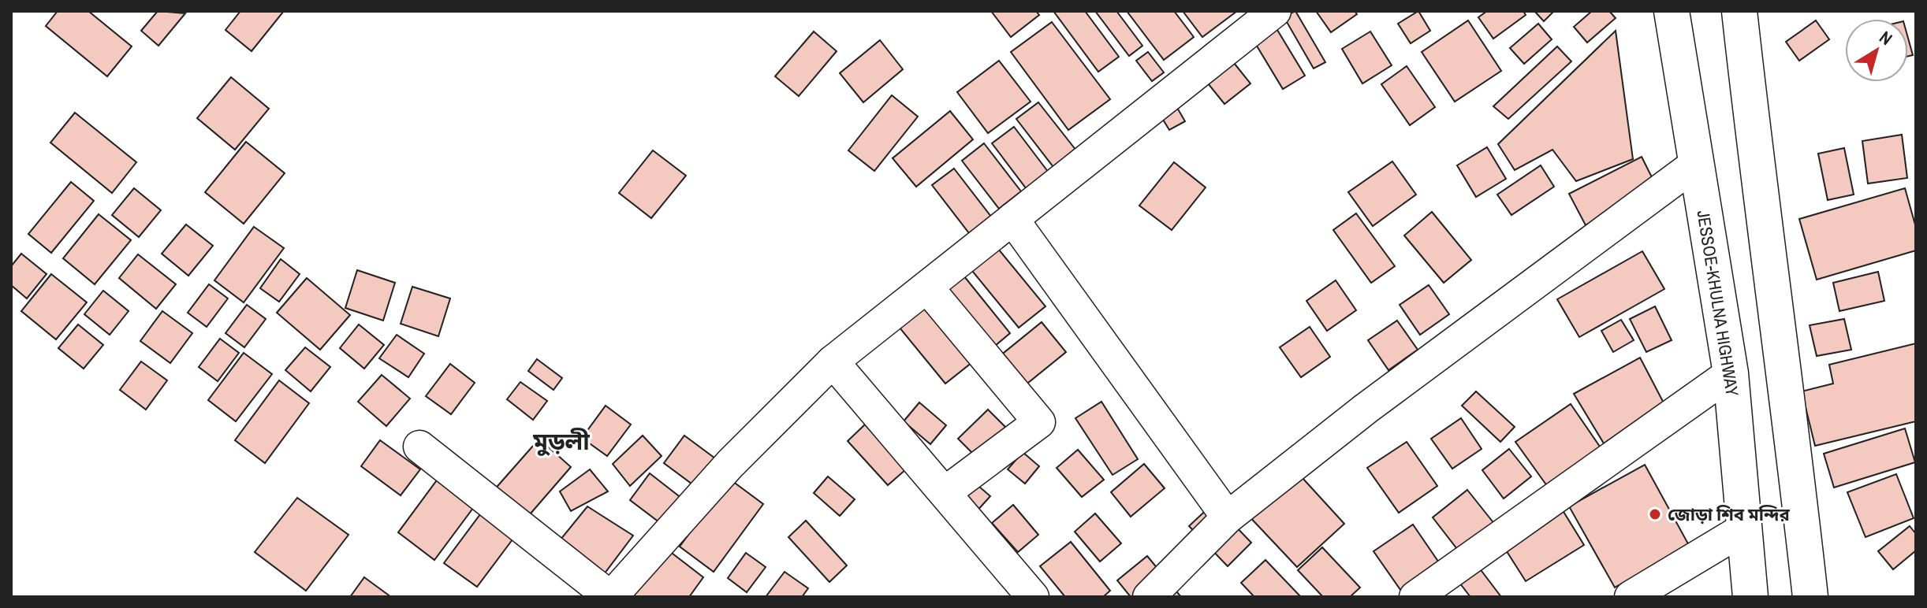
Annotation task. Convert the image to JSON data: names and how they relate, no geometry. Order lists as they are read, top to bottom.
{
  "streets": {
    "highway": ["JESSOE-KHULNA HIGHWAY"]
  },
  "districts": ["মুড়লী"],
  "places": ["জোড়া শিব মন্দির"],
  "north": "top right"
}
